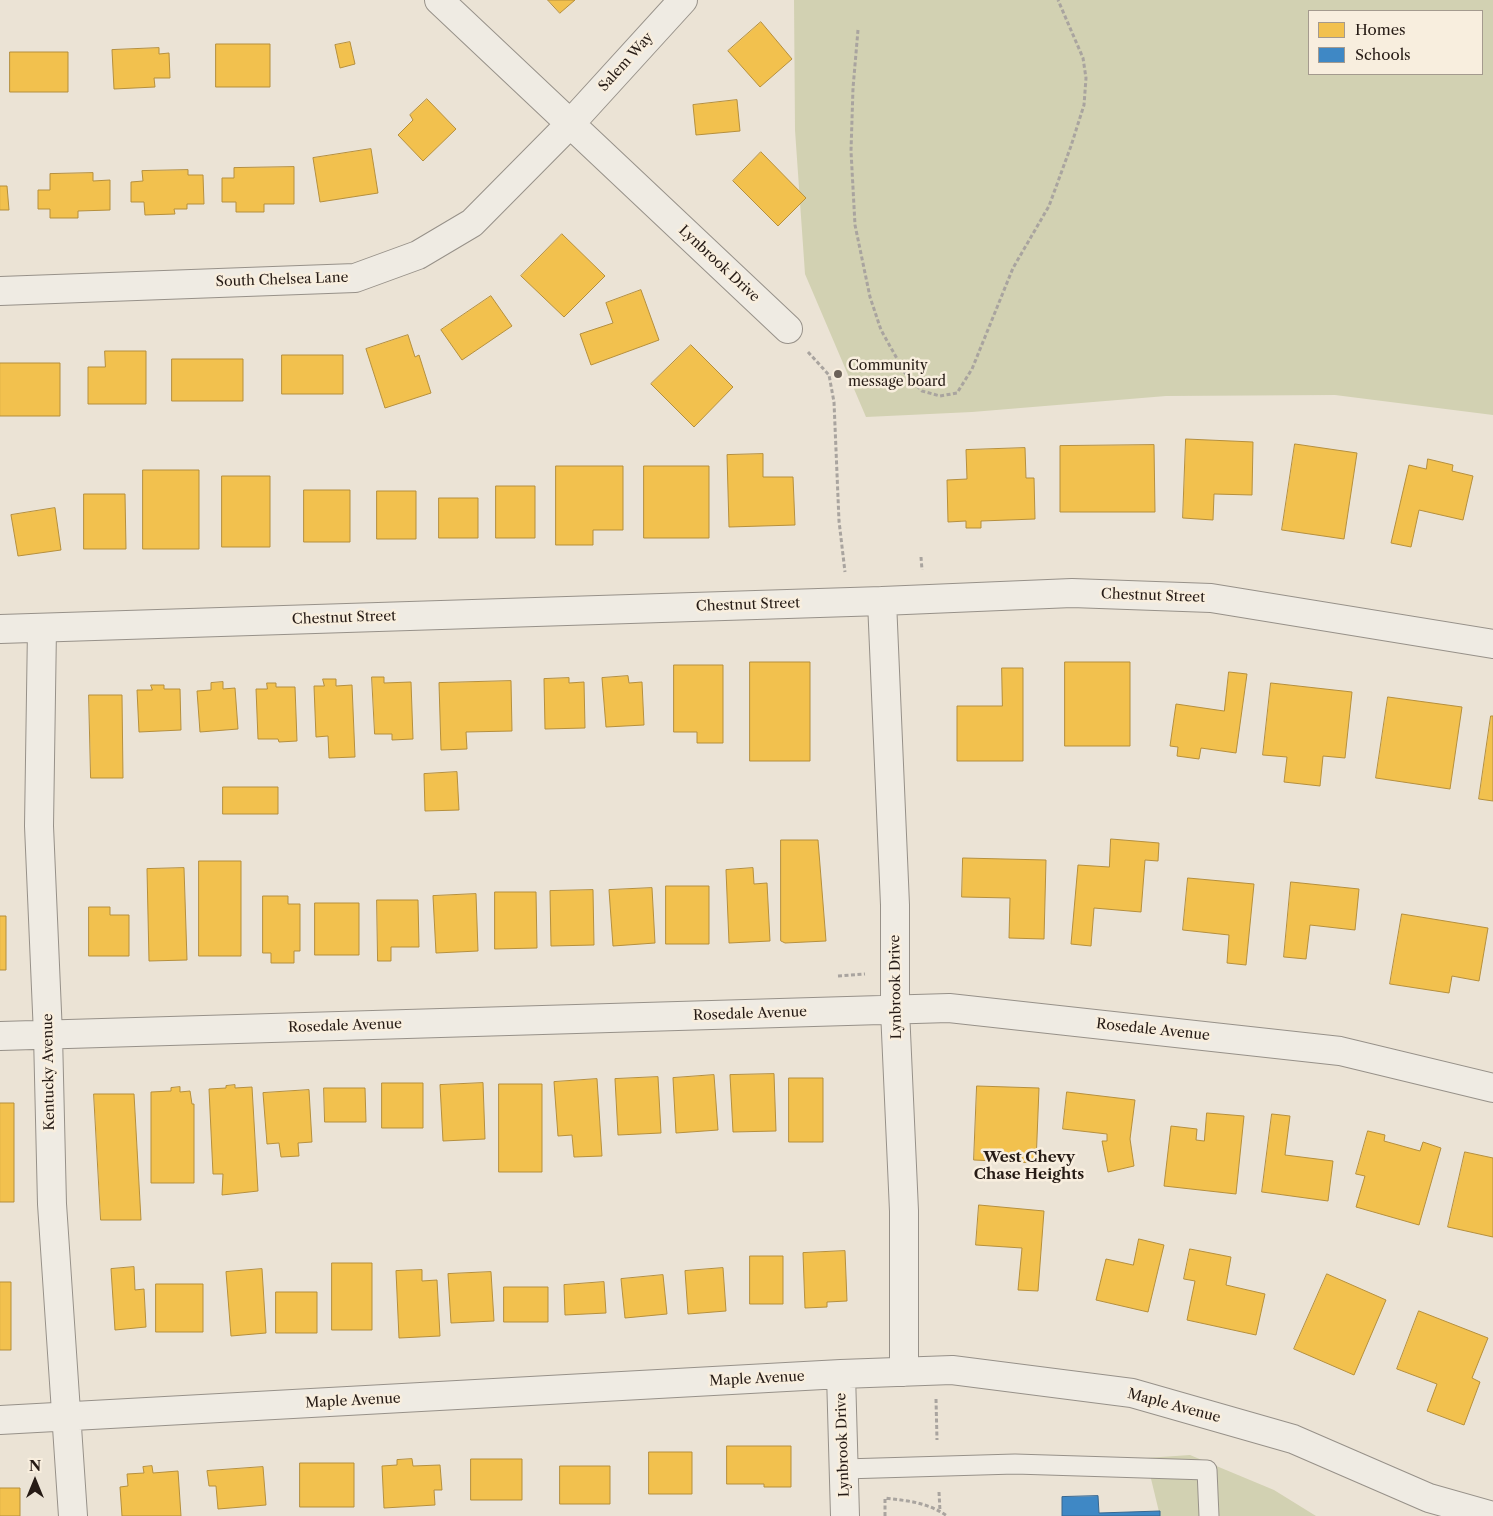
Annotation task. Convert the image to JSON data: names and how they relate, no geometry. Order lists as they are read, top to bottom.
{
  "streets": {
    "street": [
      "Salem Way",
      "Lynbrook Drive",
      "South Chelsea Lane",
      "Chestnut Street",
      "Rosedale Avenue",
      "Kentucky Avenue",
      "Maple Avenue"
    ]
  },
  "crossings": [
    ["Salem Way", "Lynbrook Drive"],
    ["Salem Way", "South Chelsea Lane"],
    ["Lynbrook Drive", "South Chelsea Lane"],
    ["Lynbrook Drive", "Chestnut Street"],
    ["Lynbrook Drive", "Rosedale Avenue"],
    ["Lynbrook Drive", "Maple Avenue"],
    ["Chestnut Street", "Kentucky Avenue"],
    ["Rosedale Avenue", "Kentucky Avenue"],
    ["Kentucky Avenue", "Maple Avenue"]
  ],
  "districts": ["West Chevy Chase Heights"],
  "places": ["Community message board"],
  "legend": ["Homes", "Schools"],
  "north": "top"
}
